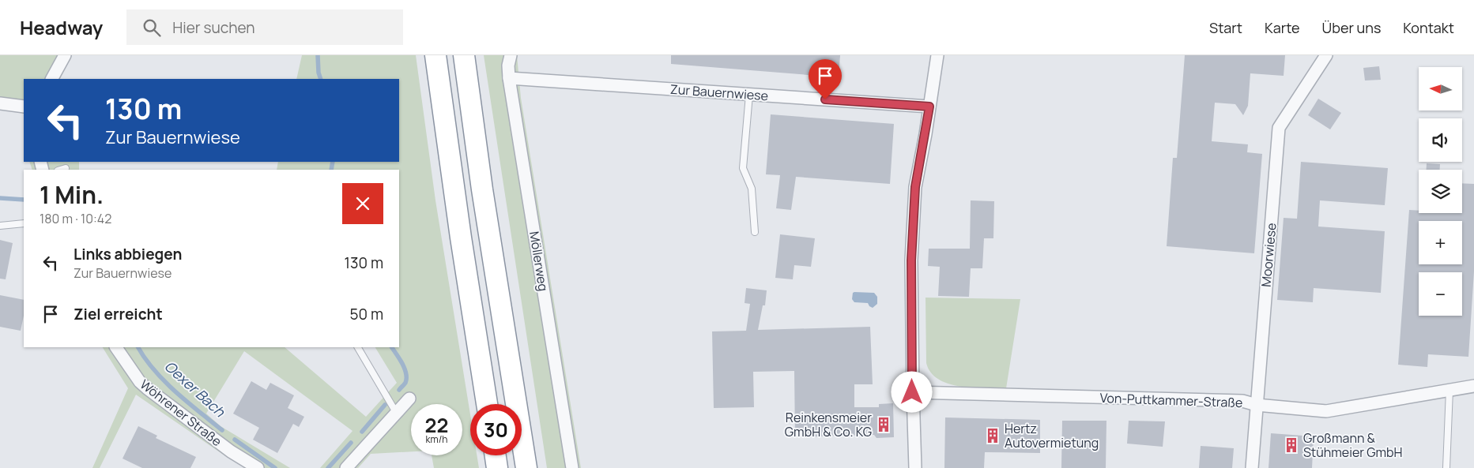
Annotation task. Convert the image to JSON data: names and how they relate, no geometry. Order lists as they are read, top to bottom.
{
  "streets": {
    "street": [
      "Zur Bauernwiese",
      "Moorwiese",
      "Möllerweg",
      "Von-Puttkammer-Straße",
      "Wöhrener Straße"
    ]
  },
  "crossings": [
    ["Zur Bauernwiese", "Möllerweg"],
    ["Moorwiese", "Von-Puttkammer-Straße"]
  ],
  "water": ["Oexer Bach"],
  "places": {
    "building": ["Reinkensmeier GmbH & Co. KG", "Hertz Autovermietung", "Großmann & Stühmeier GmbH"]
  },
  "north": "left",
  "page": {
    "header": "Headway",
    "search": "Hier suchen",
    "nav": [
      "Start",
      "Karte",
      "Über uns",
      "Kontakt"
    ],
    "map_buttons": ["+", "−"],
    "turn": ["130 m", "Zur Bauernwiese"],
    "heading": ["1 Min.", "180 m · 10:42"],
    "list": [
      {
        "name": "Links abbiegen",
        "note": "Zur Bauernwiese",
        "value": "130 m"
      },
      {
        "name": "Ziel erreicht",
        "value": "50 m"
      }
    ],
    "speed": "22 km/h",
    "limit": "30"
  }
}
